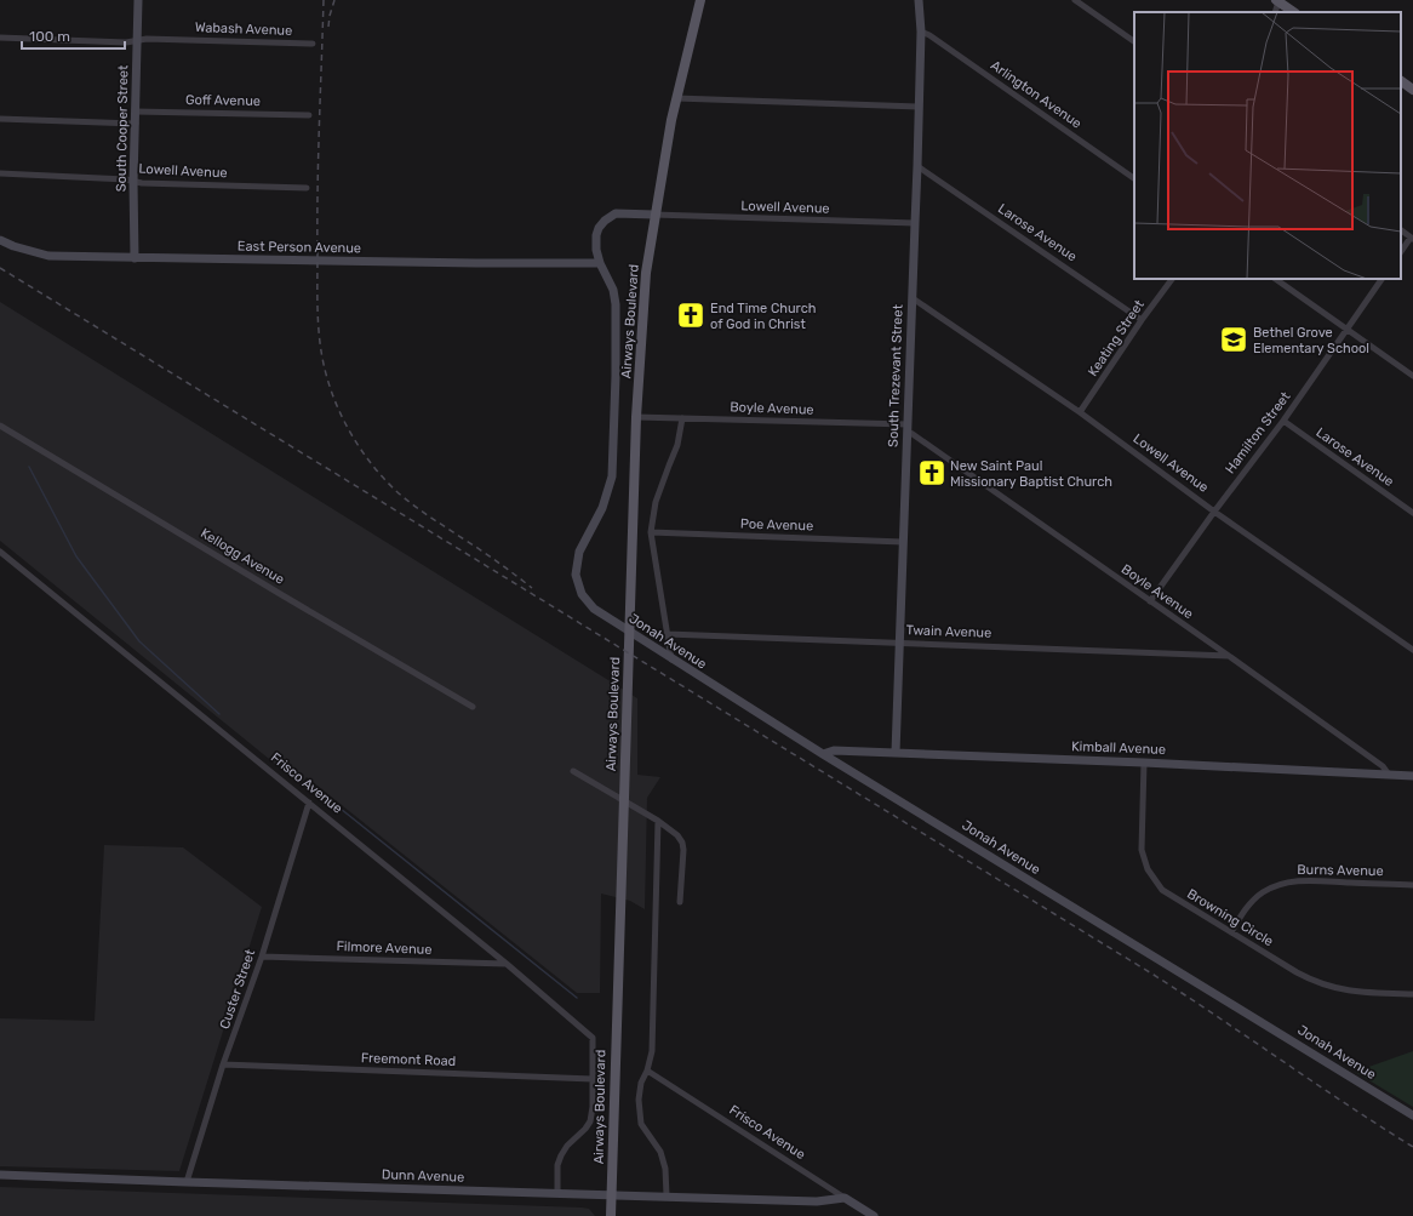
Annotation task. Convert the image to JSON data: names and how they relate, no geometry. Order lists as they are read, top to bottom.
{
  "streets": {
    "main road": ["Airways Boulevard"],
    "street": [
      "Wabash Avenue",
      "Arlington Avenue",
      "Goff Avenue",
      "South Cooper Street",
      "Lowell Avenue",
      "Larose Avenue",
      "East Person Avenue",
      "Keating Street",
      "South Trezevant Street",
      "Boyle Avenue",
      "Hamilton Street",
      "Poe Avenue",
      "Kellogg Avenue",
      "Twain Avenue",
      "Jonah Avenue",
      "Kimball Avenue",
      "Frisco Avenue",
      "Burns Avenue",
      "Browning Circle",
      "Filmore Avenue",
      "Custer Street",
      "Freemont Road",
      "Dunn Avenue"
    ]
  },
  "crossings": [
    ["Wabash Avenue", "South Cooper Street"],
    ["Arlington Avenue", "South Trezevant Street"],
    ["Goff Avenue", "South Cooper Street"],
    ["South Cooper Street", "Lowell Avenue"],
    ["South Cooper Street", "East Person Avenue"],
    ["Lowell Avenue", "Airways Boulevard"],
    ["Lowell Avenue", "Keating Street"],
    ["Lowell Avenue", "South Trezevant Street"],
    ["Lowell Avenue", "Hamilton Street"],
    ["Larose Avenue", "Keating Street"],
    ["Larose Avenue", "South Trezevant Street"],
    ["Larose Avenue", "Hamilton Street"],
    ["East Person Avenue", "Airways Boulevard"],
    ["Airways Boulevard", "Boyle Avenue"],
    ["Airways Boulevard", "Jonah Avenue"],
    ["Airways Boulevard", "Frisco Avenue"],
    ["Airways Boulevard", "Freemont Road"],
    ["Airways Boulevard", "Dunn Avenue"],
    ["South Trezevant Street", "Boyle Avenue"],
    ["South Trezevant Street", "Poe Avenue"],
    ["South Trezevant Street", "Twain Avenue"],
    ["South Trezevant Street", "Kimball Avenue"],
    ["Boyle Avenue", "Hamilton Street"],
    ["Boyle Avenue", "Twain Avenue"],
    ["Boyle Avenue", "Kimball Avenue"],
    ["Jonah Avenue", "Kimball Avenue"],
    ["Kimball Avenue", "Browning Circle"],
    ["Frisco Avenue", "Filmore Avenue"],
    ["Frisco Avenue", "Custer Street"],
    ["Frisco Avenue", "Dunn Avenue"],
    ["Burns Avenue", "Browning Circle"],
    ["Filmore Avenue", "Custer Street"],
    ["Custer Street", "Freemont Road"],
    ["Custer Street", "Dunn Avenue"]
  ],
  "places": {
    "church": ["End Time Church of God in Christ", "New Saint Paul Missionary Baptist Church"],
    "school or university": ["Bethel Grove Elementary School"]
  },
  "scale_bar": "100 m"
}
